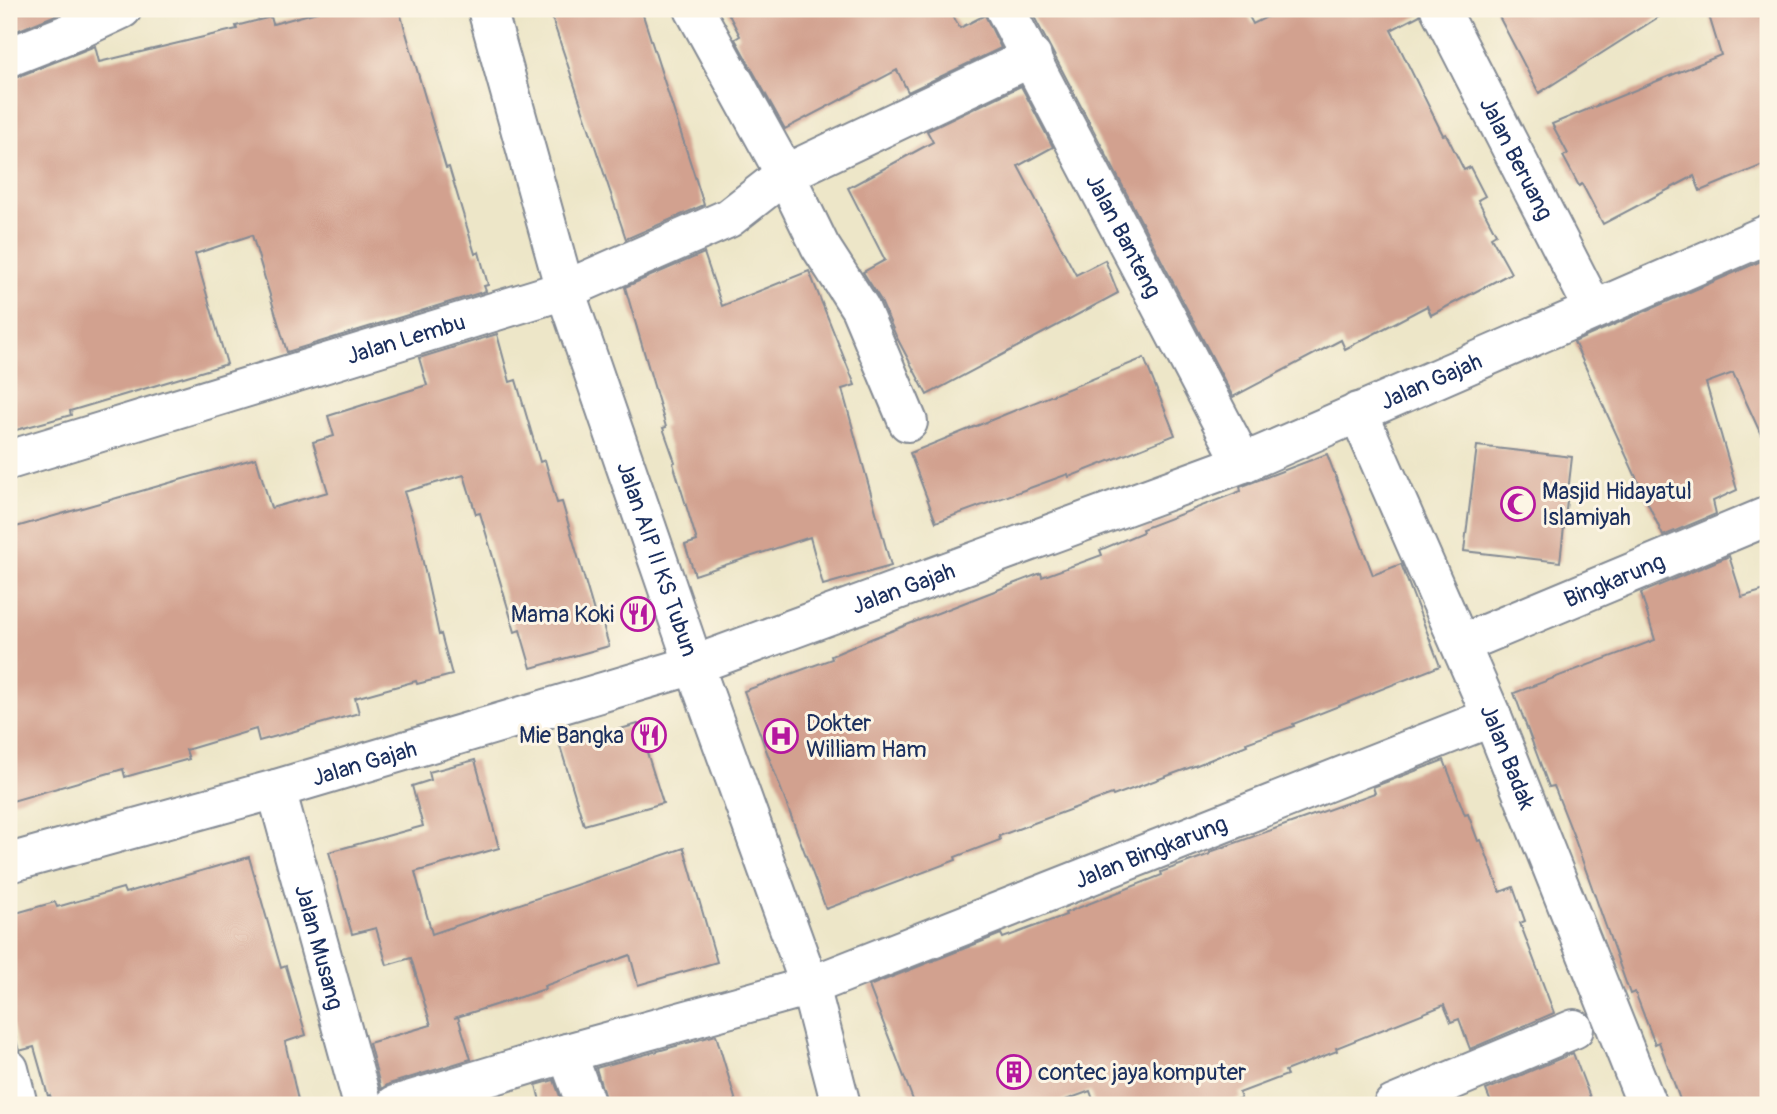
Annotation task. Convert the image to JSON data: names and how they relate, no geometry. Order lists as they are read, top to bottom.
{
  "streets": {
    "street": [
      "Jalan Beruang",
      "Jalan Banteng",
      "Jalan Lembu",
      "Jalan Gajah",
      "Jalan AIP II KS Tubun",
      "Bingkarung",
      "Jalan Badak",
      "Jalan Bingkarung",
      "Jalan Musang"
    ]
  },
  "crossings": [
    ["Jalan Beruang", "Jalan Gajah"],
    ["Jalan Banteng", "Jalan Lembu"],
    ["Jalan Banteng", "Jalan Gajah"],
    ["Jalan Lembu", "Jalan AIP II KS Tubun"],
    ["Jalan Gajah", "Jalan AIP II KS Tubun"],
    ["Jalan Gajah", "Jalan Badak"],
    ["Jalan Gajah", "Jalan Musang"],
    ["Jalan AIP II KS Tubun", "Jalan Bingkarung"],
    ["Bingkarung", "Jalan Badak"],
    ["Jalan Badak", "Jalan Bingkarung"]
  ],
  "places": {
    "mosque": ["Masjid Hidayatul Islamiyah"],
    "restaurant": ["Mama Koki", "Mie Bangka"],
    "hospital": ["Dokter William Ham"],
    "building": ["contec jaya komputer"]
  }
}
